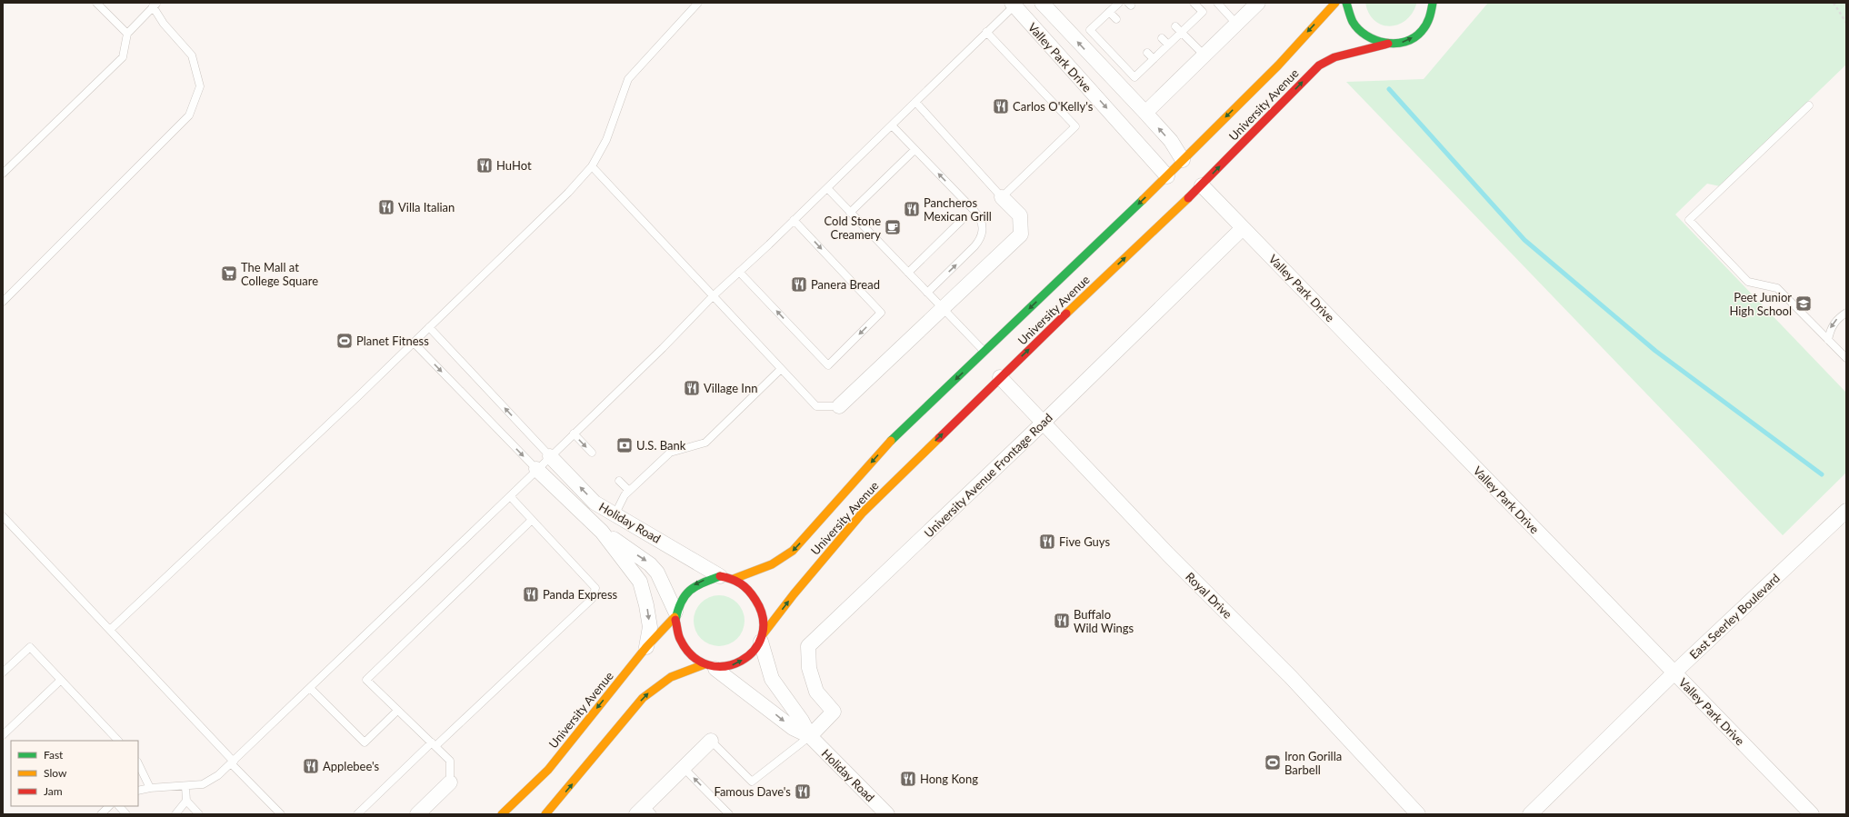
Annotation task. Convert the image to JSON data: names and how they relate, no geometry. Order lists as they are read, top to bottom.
{
  "streets": {
    "main road": ["University Avenue"],
    "street": [
      "Valley Park Drive",
      "University Avenue Frontage Road",
      "Holiday Road",
      "Royal Drive",
      "East Seerley Boulevard"
    ]
  },
  "crossings": [
    ["Valley Park Drive", "University Avenue"],
    ["Valley Park Drive", "University Avenue Frontage Road"],
    ["Valley Park Drive", "East Seerley Boulevard"],
    ["University Avenue", "Holiday Road"],
    ["University Avenue", "Royal Drive"],
    ["University Avenue Frontage Road", "Holiday Road"],
    ["University Avenue Frontage Road", "Royal Drive"]
  ],
  "places": {
    "restaurant": [
      "Carlos O'Kelly's",
      "HuHot",
      "Villa Italian",
      "Pancheros Mexican Grill",
      "Panera Bread",
      "Village Inn",
      "Five Guys",
      "Panda Express",
      "Buffalo Wild Wings",
      "Applebee's",
      "Hong Kong",
      "Famous Dave's"
    ],
    "cafe": ["Cold Stone Creamery"],
    "supermarket": ["The Mall at College Square"],
    "school or university": ["Peet Junior High School"],
    "sports": ["Planet Fitness", "Iron Gorilla Barbell"],
    "bank": ["U.S. Bank"]
  },
  "legend": ["Fast", "Slow", "Jam"]
}
